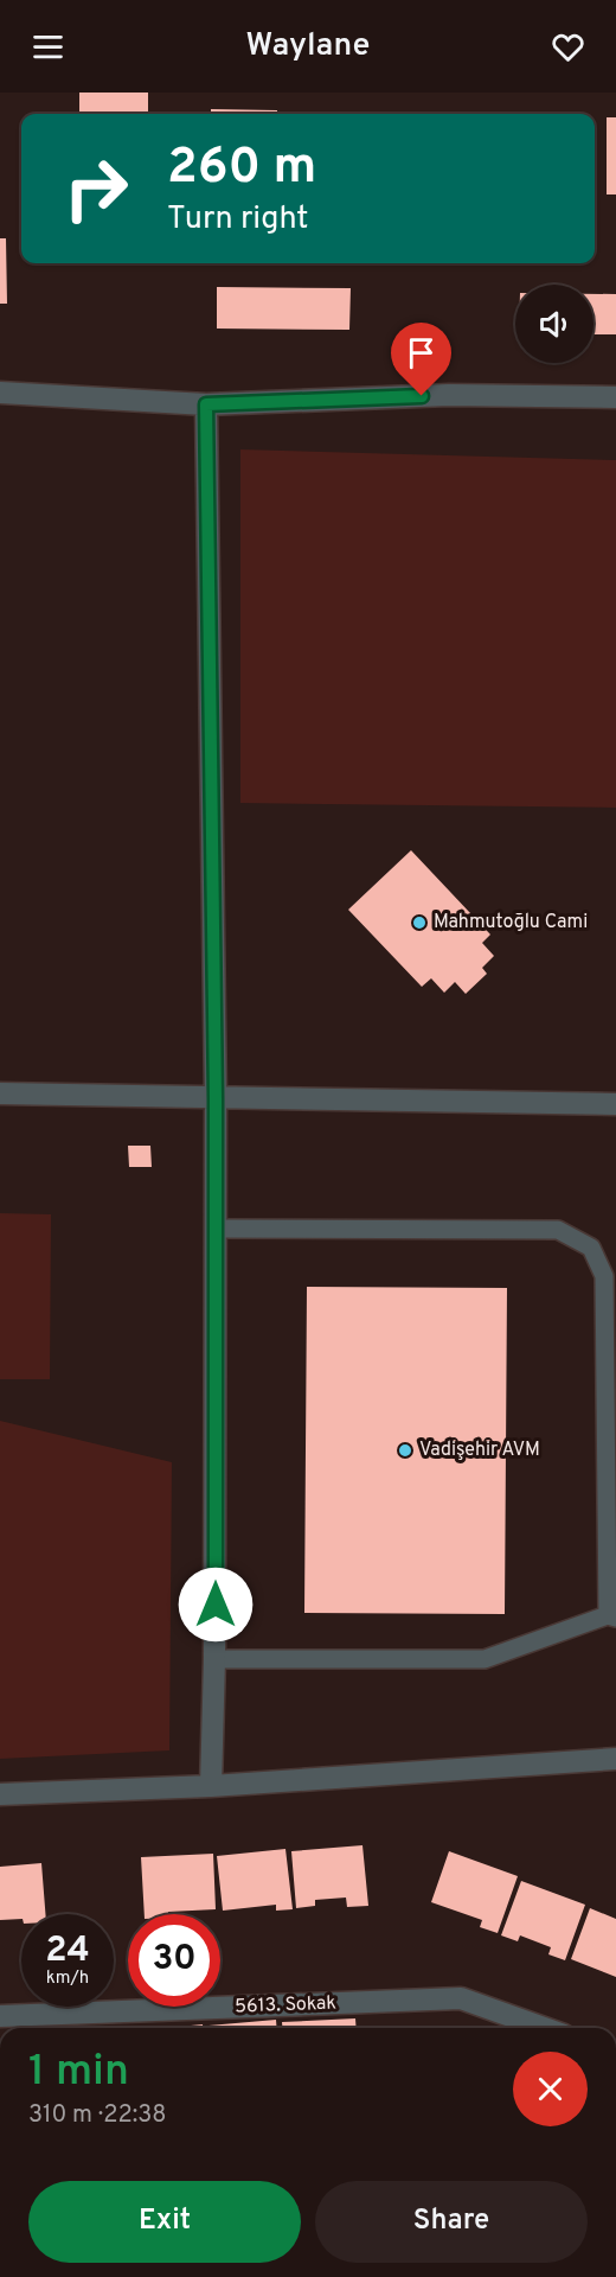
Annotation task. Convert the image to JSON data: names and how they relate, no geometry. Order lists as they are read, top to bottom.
{
  "streets": {
    "street": ["5613. Sokak"]
  },
  "places": ["Mahmutoğlu Cami", "Vadişehir AVM"],
  "page": {
    "header": "Waylane",
    "turn": ["260 m", "Turn right"],
    "speed": "24 km/h",
    "limit": "30",
    "heading": ["1 min", "310 m · 22:38"],
    "buttons": ["Exit", "Share"]
  }
}
